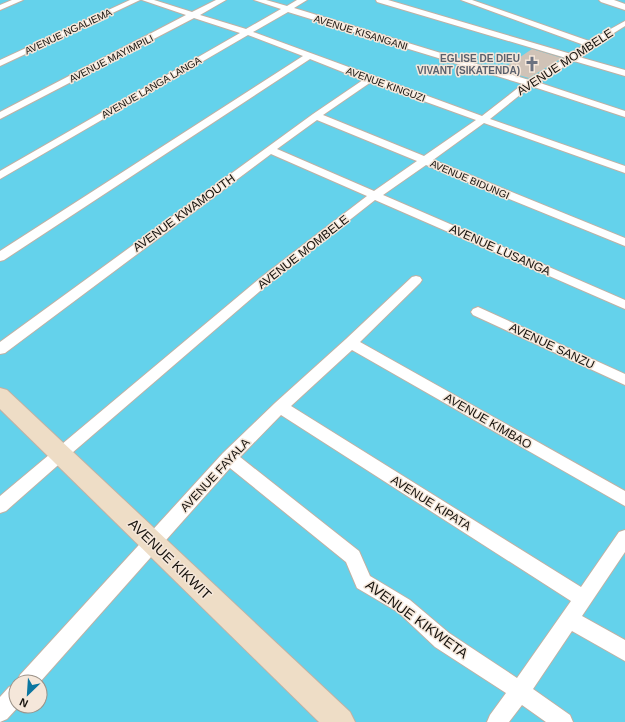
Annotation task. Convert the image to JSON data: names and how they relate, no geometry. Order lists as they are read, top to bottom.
{
  "streets": {
    "main road": ["AVENUE KIKWIT"],
    "street": [
      "AVENUE NGALIEMA",
      "AVENUE KISANGANI",
      "AVENUE MAYIMPILI",
      "AVENUE MOMBELE",
      "AVENUE KINGUZI",
      "AVENUE LANGA LANGA",
      "AVENUE BIDUNGI",
      "AVENUE KWAMOUTH",
      "AVENUE LUSANGA",
      "AVENUE SANZU",
      "AVENUE KIMBAO",
      "AVENUE FAYALA",
      "AVENUE KIPATA",
      "AVENUE KIKWETA"
    ]
  },
  "crossings": [
    ["AVENUE KISANGANI", "AVENUE MOMBELE"],
    ["AVENUE KISANGANI", "AVENUE LANGA LANGA"],
    ["AVENUE MAYIMPILI", "AVENUE KINGUZI"],
    ["AVENUE MOMBELE", "AVENUE KINGUZI"],
    ["AVENUE MOMBELE", "AVENUE BIDUNGI"],
    ["AVENUE MOMBELE", "AVENUE LUSANGA"],
    ["AVENUE MOMBELE", "AVENUE KIKWIT"],
    ["AVENUE KINGUZI", "AVENUE LANGA LANGA"],
    ["AVENUE KINGUZI", "AVENUE KWAMOUTH"],
    ["AVENUE BIDUNGI", "AVENUE KWAMOUTH"],
    ["AVENUE KWAMOUTH", "AVENUE LUSANGA"],
    ["AVENUE KIMBAO", "AVENUE FAYALA"],
    ["AVENUE FAYALA", "AVENUE KIPATA"],
    ["AVENUE FAYALA", "AVENUE KIKWIT"],
    ["AVENUE FAYALA", "AVENUE KIKWETA"]
  ],
  "places": {
    "church": ["EGLISE DE DIEU VIVANT (SIKATENDA)"]
  },
  "north": "bottom left"
}
